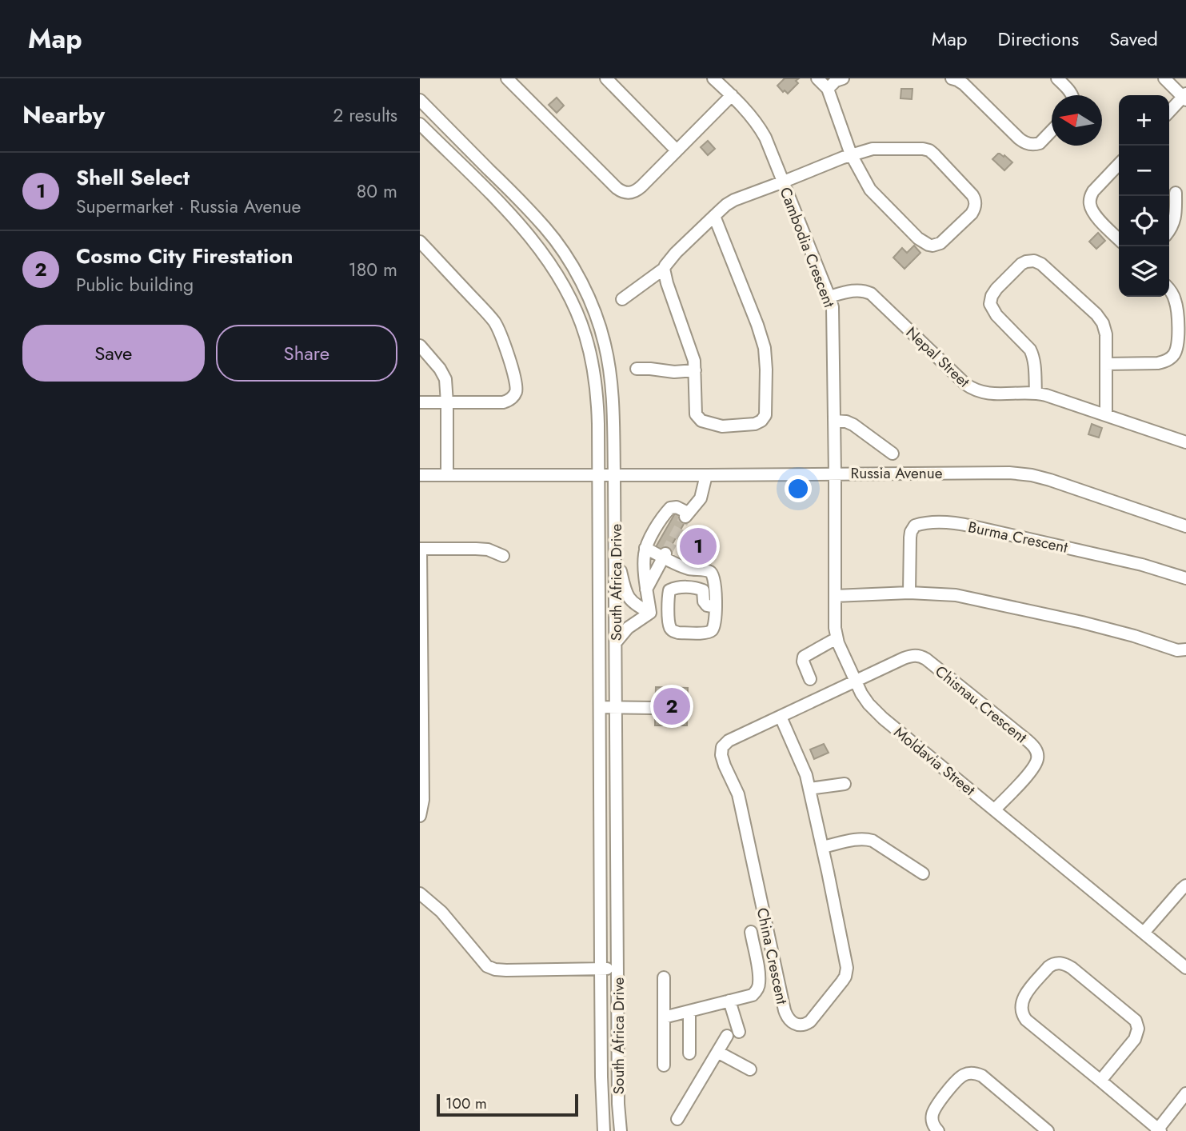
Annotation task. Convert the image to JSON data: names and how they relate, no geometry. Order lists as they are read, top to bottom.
{
  "streets": {
    "street": [
      "Cambodia Crescent",
      "Nepal Street",
      "Russia Avenue",
      "Burma Crescent",
      "South Africa Drive",
      "Chisnau Crescent",
      "Moldavia Street",
      "China Crescent"
    ]
  },
  "crossings": [
    ["Cambodia Crescent", "Nepal Street"],
    ["Cambodia Crescent", "Russia Avenue"],
    ["Cambodia Crescent", "Moldavia Street"],
    ["Russia Avenue", "South Africa Drive"],
    ["Russia Avenue", "Moldavia Street"],
    ["Chisnau Crescent", "Moldavia Street"],
    ["Chisnau Crescent", "China Crescent"],
    ["Moldavia Street", "China Crescent"]
  ],
  "scale_bar": "100 m",
  "north": "left",
  "page": {
    "header": "Map",
    "nav": ["Map", "Directions", "Saved"],
    "heading": ["Nearby", "2 results"],
    "map_buttons": ["+", "−"],
    "list": [
      {
        "mark": "1",
        "name": "Shell Select",
        "note": "Supermarket · Russia Avenue",
        "value": "80 m"
      },
      {
        "mark": "2",
        "name": "Cosmo City Firestation",
        "note": "Public building",
        "value": "180 m"
      }
    ],
    "buttons": ["Save", "Share"],
    "pins": ["1", "2"],
    "scale": "100 m"
  }
}
